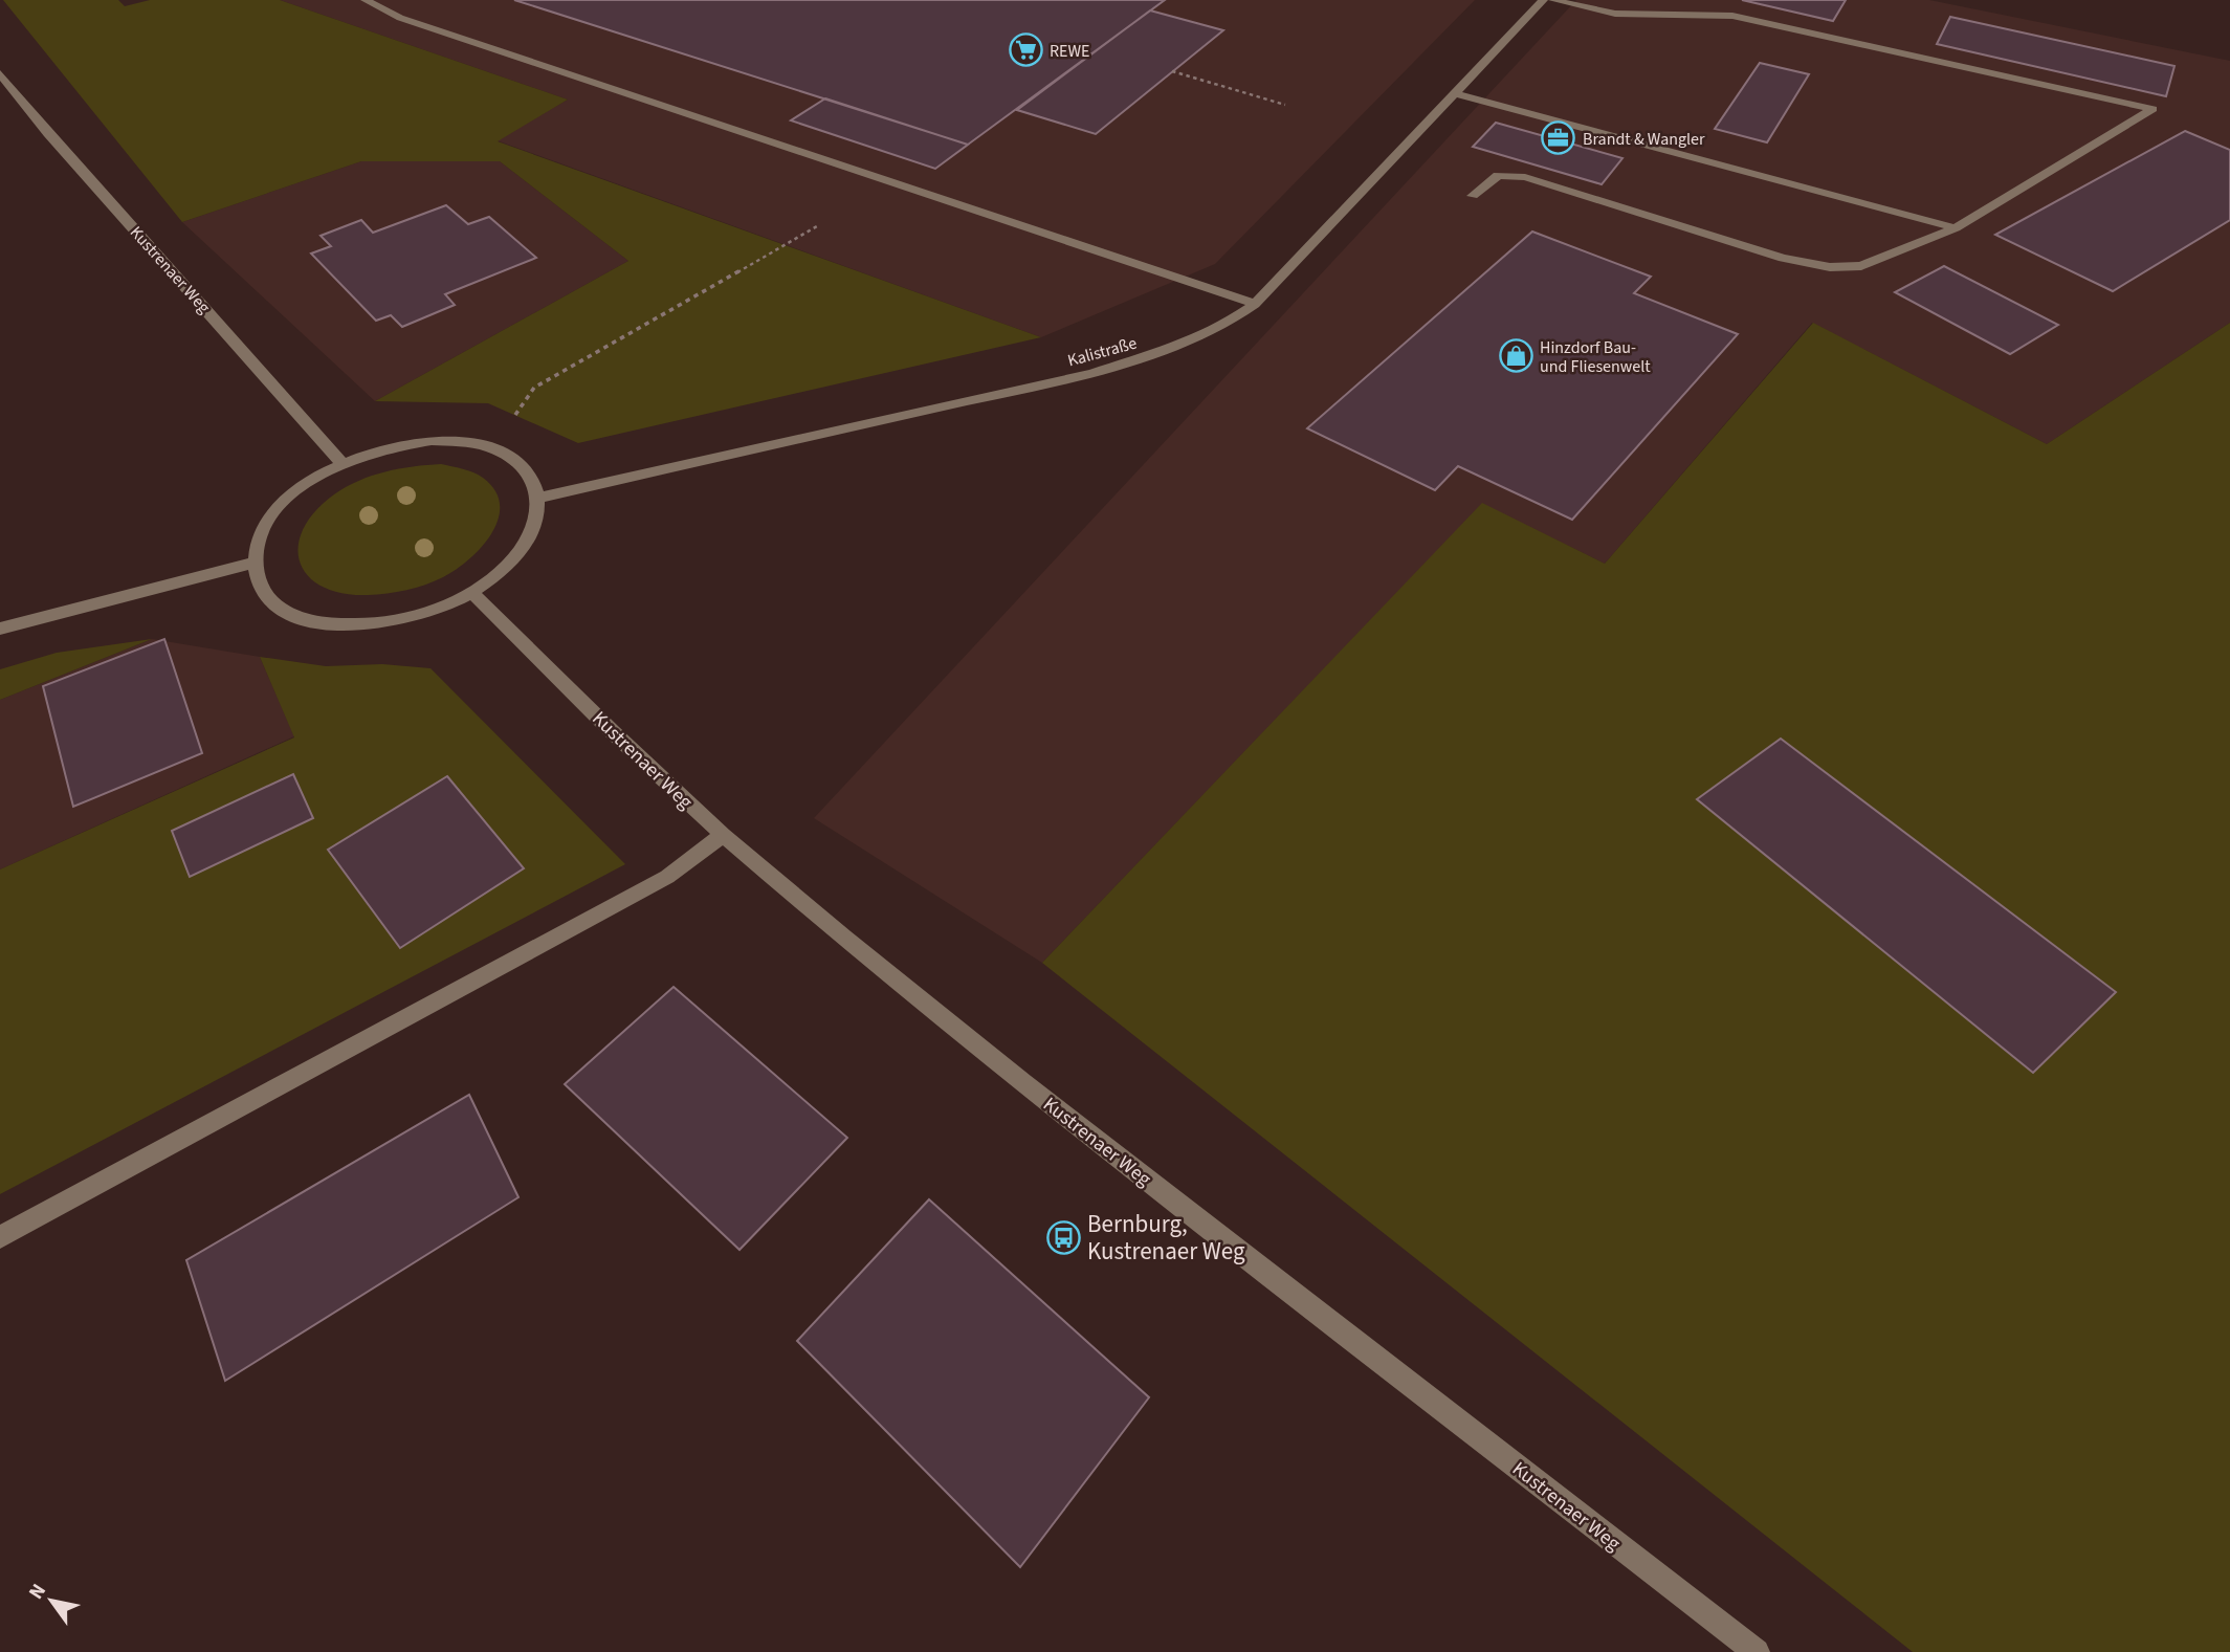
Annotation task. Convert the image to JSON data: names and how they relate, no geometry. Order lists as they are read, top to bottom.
{
  "streets": {
    "street": ["Kustrenaer Weg", "Kalistraße"]
  },
  "crossings": [
    ["Kustrenaer Weg", "Kalistraße"]
  ],
  "places": {
    "supermarket": ["REWE"],
    "office": ["Brandt & Wangler"],
    "shop": ["Hinzdorf Bau- und Fliesenwelt"],
    "bus stop": ["Bernburg, Kustrenaer Weg"]
  },
  "north": "top left"
}
